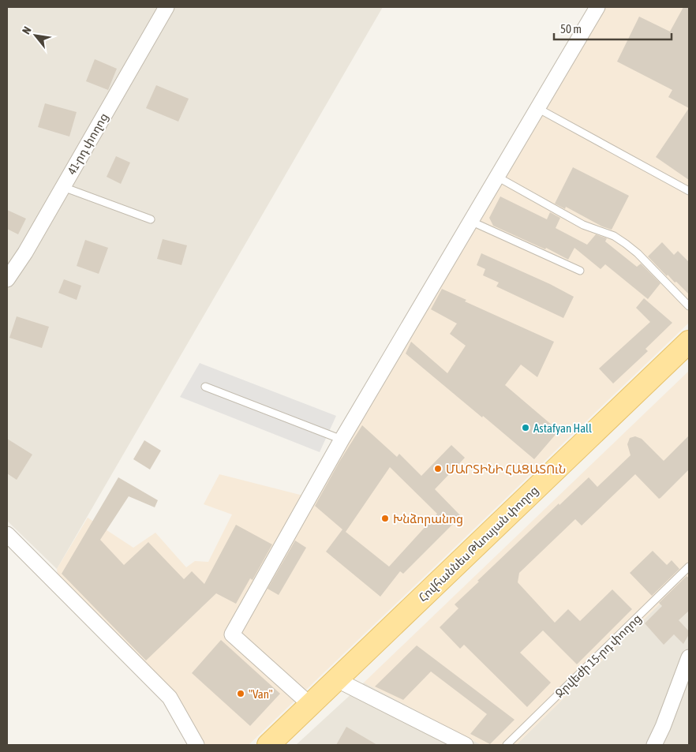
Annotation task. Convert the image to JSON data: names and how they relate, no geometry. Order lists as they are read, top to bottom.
{
  "streets": {
    "main road": ["Հովհաննես Թևոսյան փողոց"],
    "street": ["41-րդ փողոց"],
    "lane": ["Ջրվեժի 15-րդ փողոց"]
  },
  "places": [
    "Astafyan Hall",
    "ՄԱՐՏԻՆԻ ՀԱՑԱՏՈւՆ",
    "Խնձորանոց",
    "\"Van\""
  ],
  "scale_bar": "50 m",
  "north": "top left"
}
